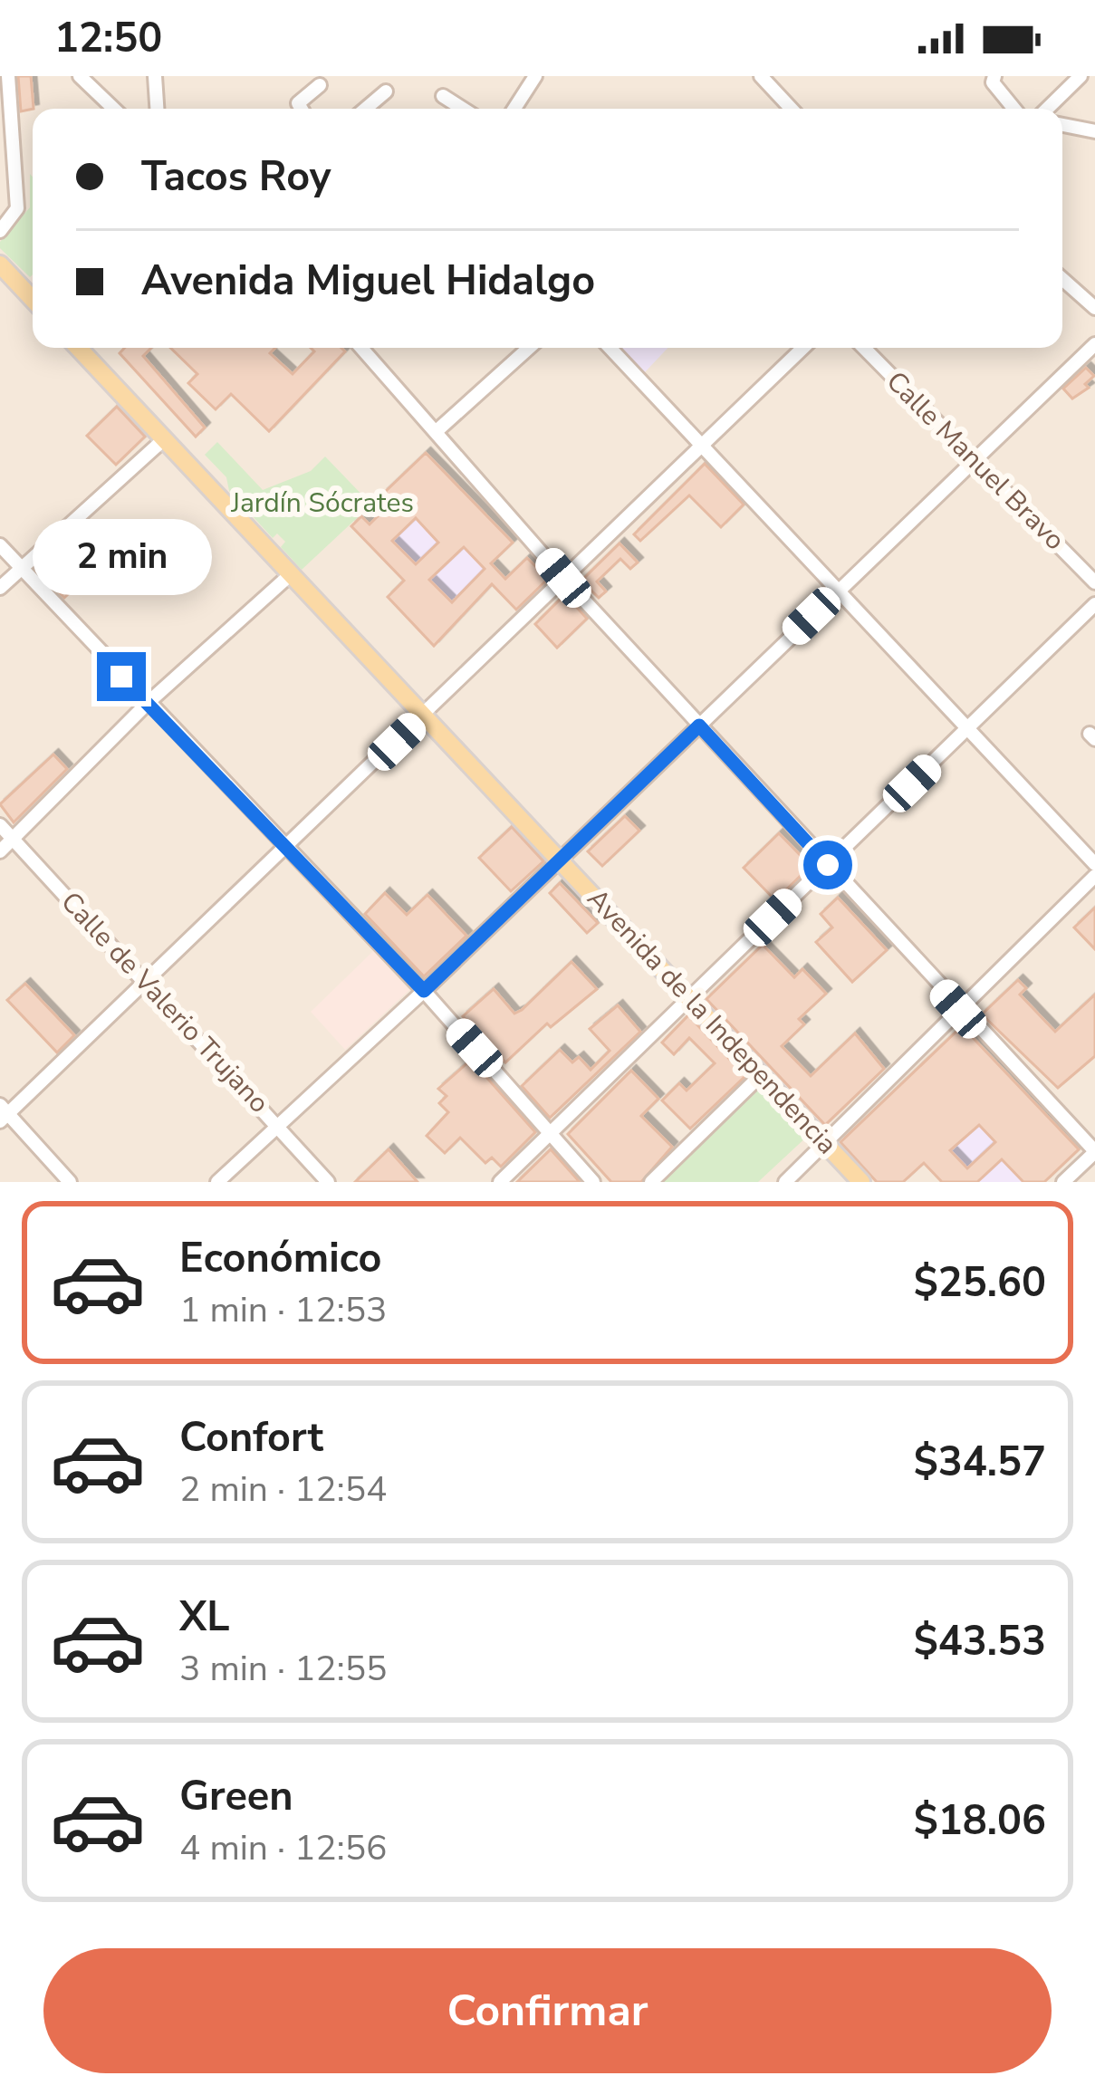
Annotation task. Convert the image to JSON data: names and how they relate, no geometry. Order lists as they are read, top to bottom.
{
  "streets": {
    "main road": ["Avenida de la Independencia"],
    "street": ["Calle Manuel Bravo", "Calle de Valerio Trujano"]
  },
  "parks": ["Jardín Sócrates"],
  "page": {
    "status": "12:50",
    "banner": ["Tacos Roy", "Avenida Miguel Hidalgo"],
    "bubble": "2 min",
    "list": [
      {
        "name": "Económico",
        "note": "1 min · 12:53",
        "value": "$25.60"
      },
      {
        "name": "Confort",
        "note": "2 min · 12:54",
        "value": "$34.57"
      },
      {
        "name": "XL",
        "note": "3 min · 12:55",
        "value": "$43.53"
      },
      {
        "name": "Green",
        "note": "4 min · 12:56",
        "value": "$18.06"
      }
    ],
    "buttons": "Confirmar"
  }
}
